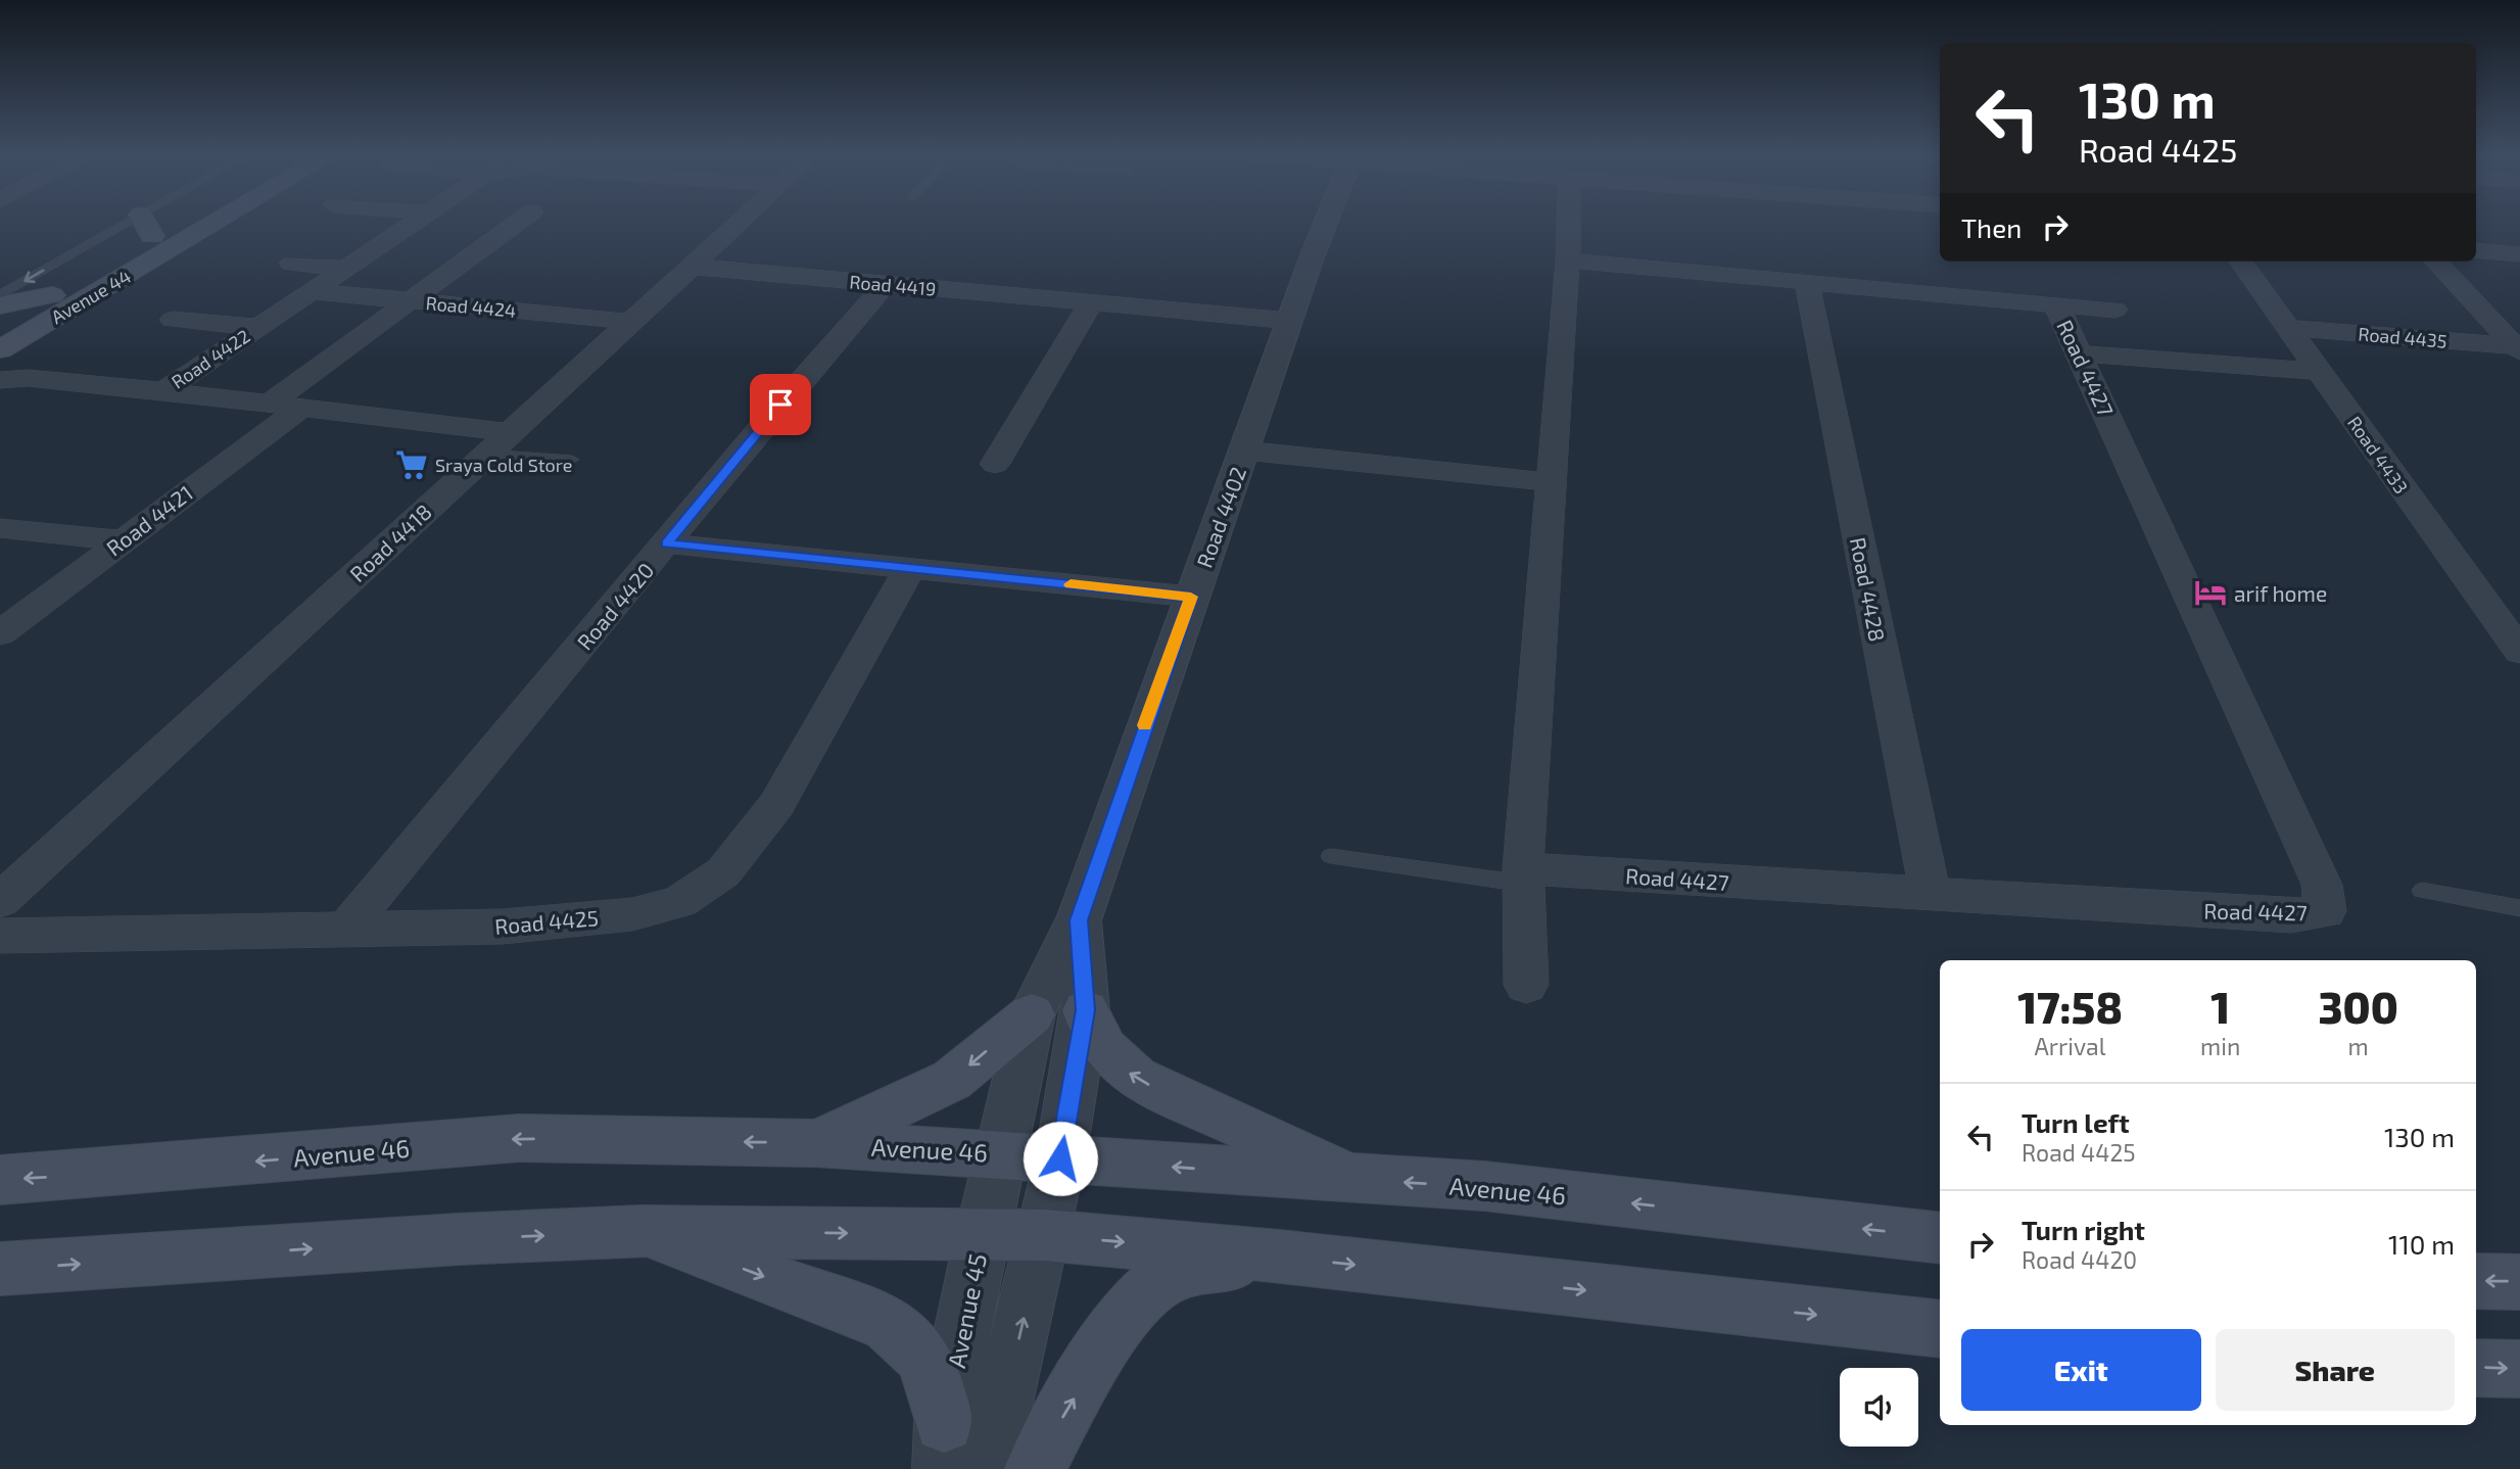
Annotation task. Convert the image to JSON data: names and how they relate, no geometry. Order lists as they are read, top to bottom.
{
  "streets": {
    "main road": ["Avenue 44", "Avenue 46"],
    "street": [
      "Road 4419",
      "Road 4424",
      "Road 4435",
      "Road 4422",
      "Road 4427",
      "Road 4433",
      "Road 4402",
      "Road 4421",
      "Road 4418",
      "Road 4428",
      "Road 4420",
      "Road 4425",
      "Avenue 45"
    ]
  },
  "crossings": [
    ["Road 4419", "Road 4402"],
    ["Road 4419", "Road 4418"],
    ["Road 4419", "Road 4420"],
    ["Road 4424", "Road 4422"],
    ["Road 4424", "Road 4418"],
    ["Road 4435", "Road 4433"],
    ["Road 4427", "Road 4428"],
    ["Road 4402", "Avenue 46"],
    ["Road 4402", "Avenue 45"],
    ["Road 4420", "Road 4425"],
    ["Avenue 46", "Avenue 45"]
  ],
  "places": {
    "supermarket": ["Sraya Cold Store"],
    "hotel": ["arif home"]
  },
  "page": {
    "turn": ["130 m", "Road 4425"],
    "then": "Then",
    "eta": [
      "17:58",
      "Arrival",
      "1",
      "min",
      "300",
      "m"
    ],
    "list": [
      {
        "name": "Turn left",
        "note": "Road 4425",
        "value": "130 m"
      },
      {
        "name": "Turn right",
        "note": "Road 4420",
        "value": "110 m"
      }
    ],
    "buttons": ["Exit", "Share"]
  }
}
